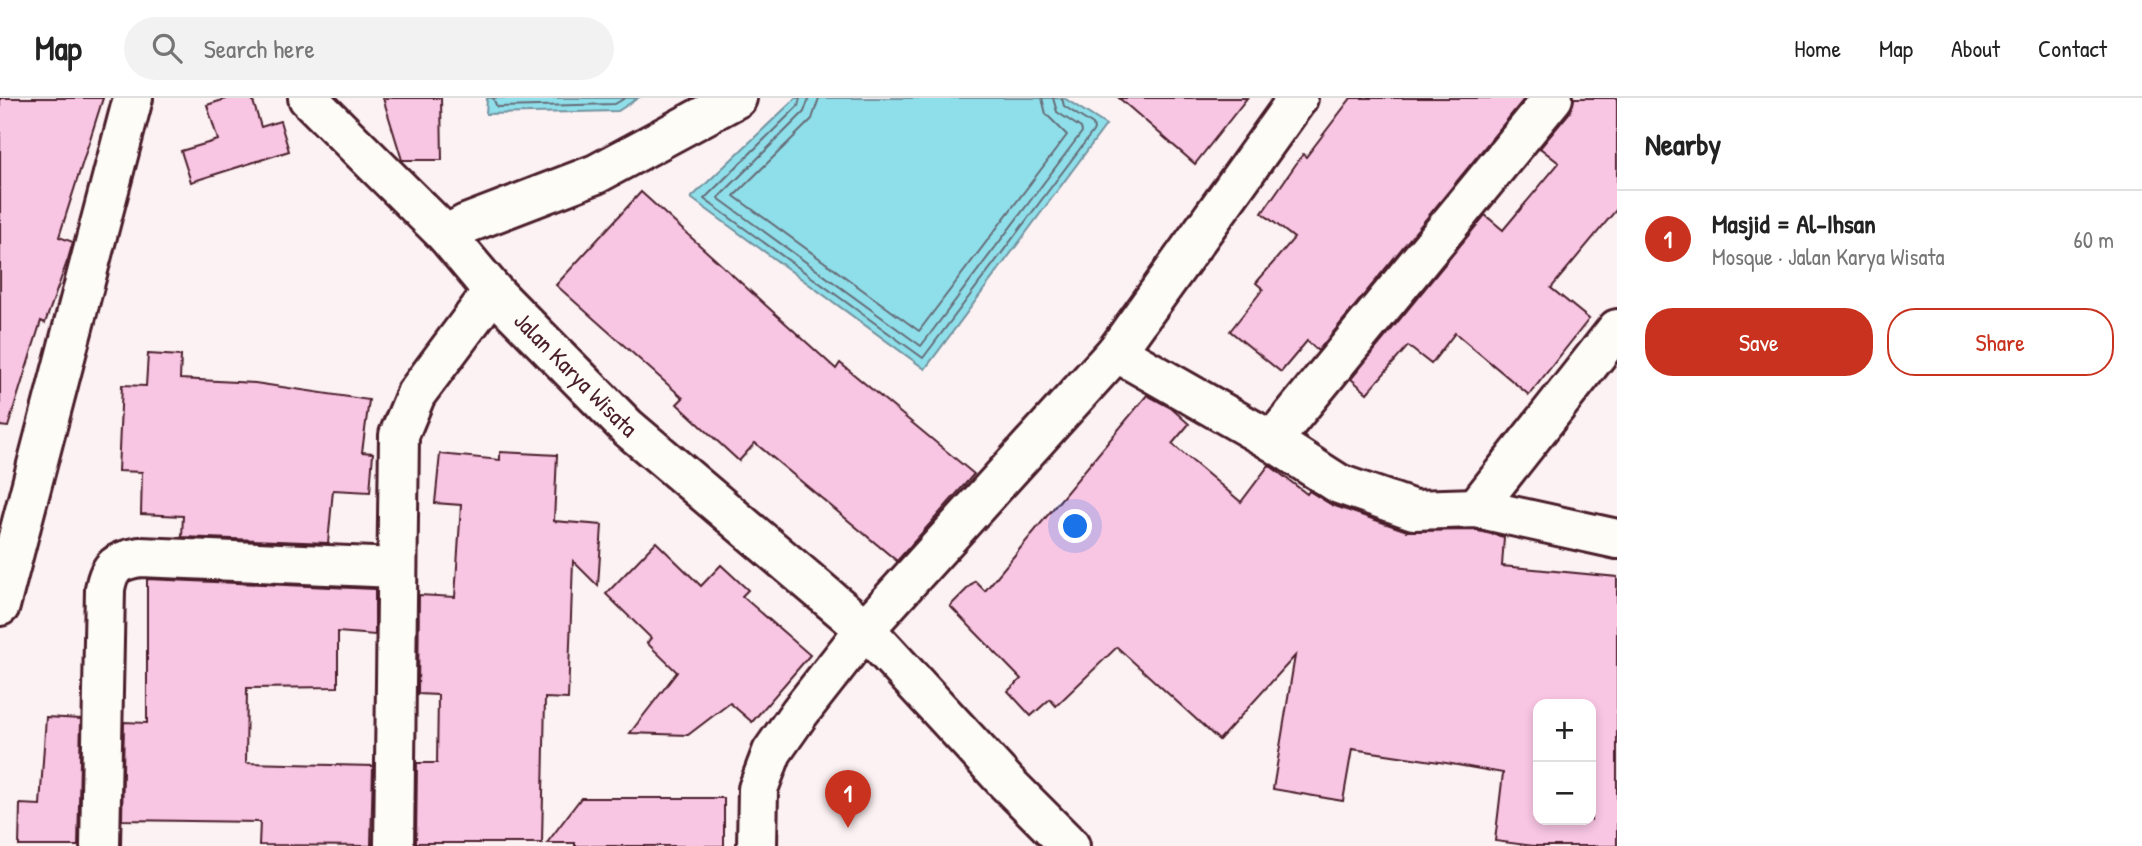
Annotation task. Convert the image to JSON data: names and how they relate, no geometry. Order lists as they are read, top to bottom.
{
  "streets": {
    "street": ["Jalan Karya Wisata"]
  },
  "page": {
    "header": "Map",
    "search": "Search here",
    "nav": [
      "Home",
      "Map",
      "About",
      "Contact"
    ],
    "heading": "Nearby",
    "list": [
      {
        "mark": "1",
        "name": "Masjid = Al-Ihsan",
        "note": "Mosque · Jalan Karya Wisata",
        "value": "60 m"
      }
    ],
    "buttons": ["Save", "Share"],
    "map_buttons": ["+", "−"],
    "pins": "1"
  }
}
